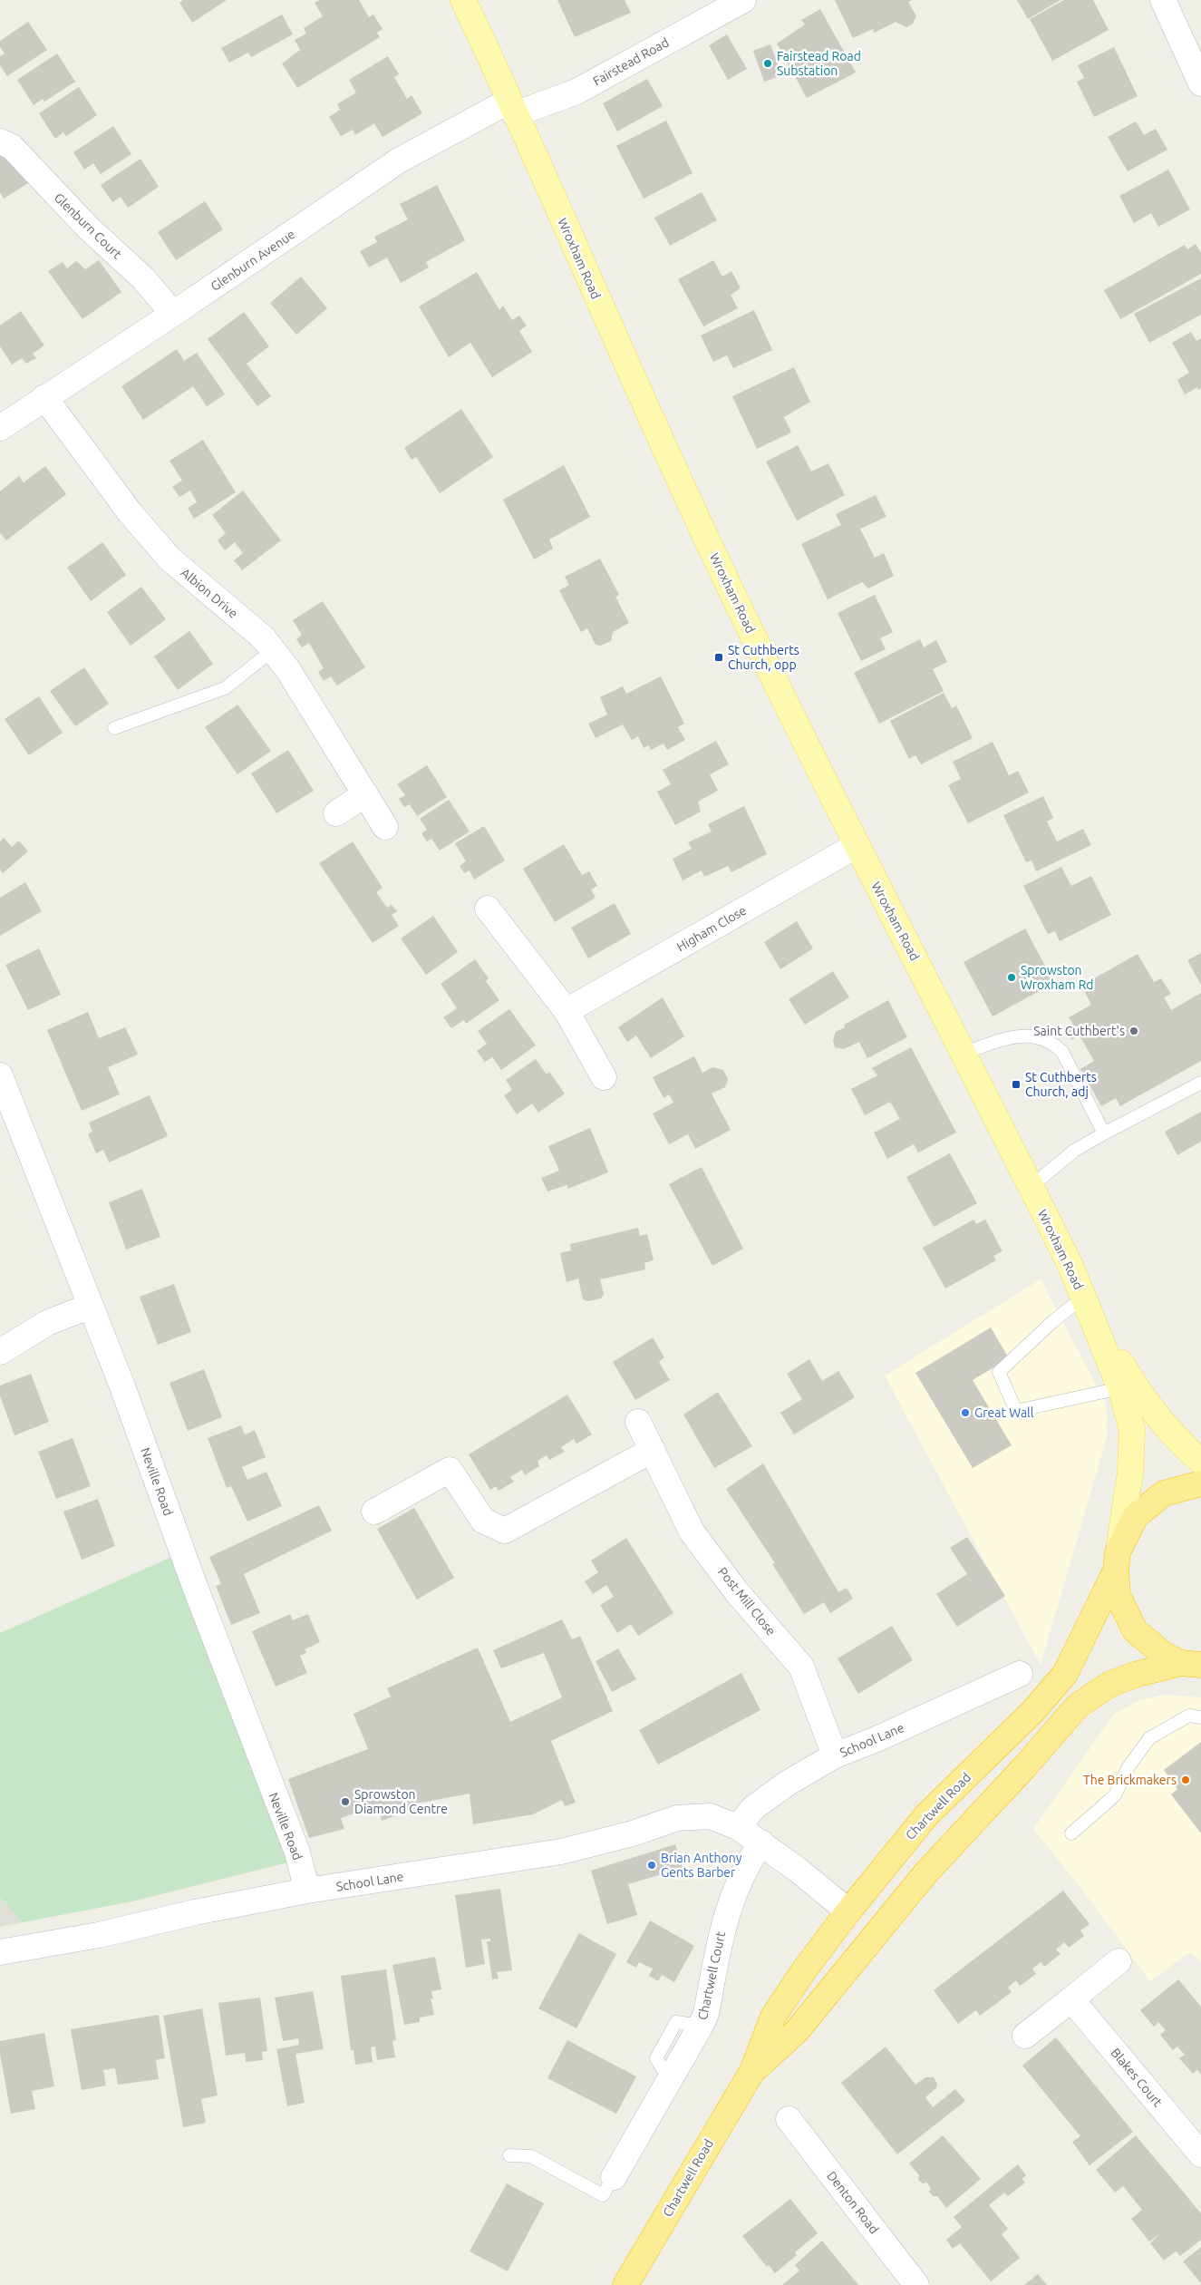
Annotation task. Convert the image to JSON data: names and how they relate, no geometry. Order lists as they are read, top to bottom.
{
  "streets": {
    "highway": ["Chartwell Road"],
    "main road": ["Wroxham Road"],
    "street": [
      "Fairstead Road",
      "Glenburn Court",
      "Glenburn Avenue",
      "Albion Drive",
      "Higham Close",
      "Neville Road",
      "Post Mill Close",
      "School Lane",
      "Chartwell Court",
      "Blakes Court",
      "Denton Road"
    ]
  },
  "crossings": [
    ["Fairstead Road", "Wroxham Road"],
    ["Fairstead Road", "Glenburn Avenue"],
    ["Glenburn Court", "Glenburn Avenue"],
    ["Wroxham Road", "Glenburn Avenue"],
    ["Wroxham Road", "Higham Close"],
    ["Wroxham Road", "Chartwell Road"],
    ["Glenburn Avenue", "Albion Drive"],
    ["Neville Road", "School Lane"],
    ["Post Mill Close", "School Lane"],
    ["School Lane", "Chartwell Road"],
    ["School Lane", "Chartwell Court"]
  ],
  "places": {
    "other": [
      "Fairstead Road Substation",
      "Sprowston Wroxham Rd",
      "Saint Cuthbert's",
      "Great Wall",
      "The Brickmakers",
      "Sprowston Diamond Centre",
      "Brian Anthony Gents Barber"
    ],
    "transit": ["St Cuthberts Church, opp", "St Cuthberts Church, adj"]
  }
}
